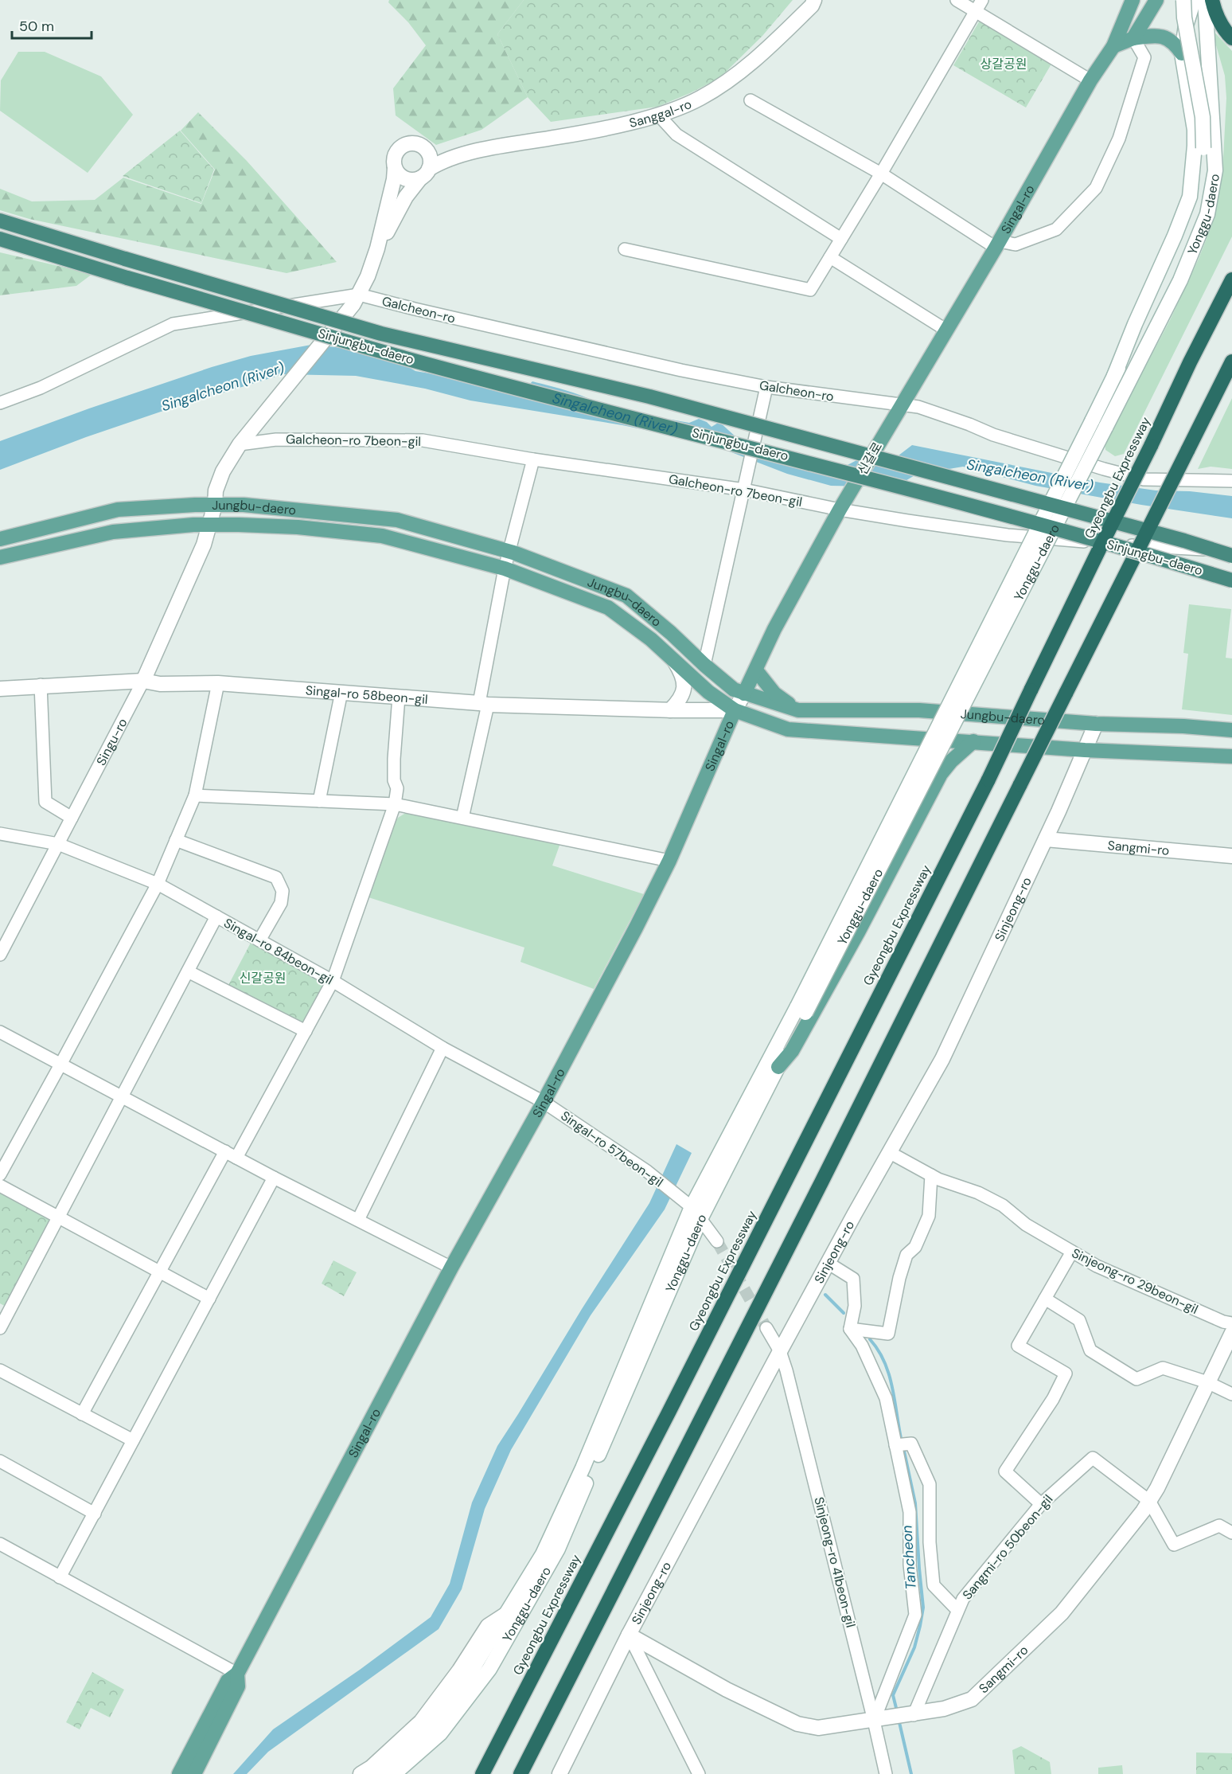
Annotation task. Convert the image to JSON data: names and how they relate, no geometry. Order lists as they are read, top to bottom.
{
  "streets": {
    "highway": ["Sinjungbu-daero", "Gyeongbu Expressway"],
    "main road": ["Singal-ro", "신갈로", "Jungbu-daero"],
    "street": [
      "Sanggal-ro",
      "Yonggu-daero",
      "Galcheon-ro",
      "Galcheon-ro 7beon-gil",
      "Singal-ro 58beon-gil",
      "Singu-ro",
      "Sangmi-ro",
      "Sinjeong-ro",
      "Singal-ro 84beon-gil",
      "Singal-ro 57beon-gil",
      "Sinjeong-ro 29beon-gil",
      "Sangmi-ro 50beon-gil",
      "Sinjeong-ro 41beon-gil"
    ]
  },
  "crossings": [
    ["Singal-ro", "Galcheon-ro"],
    ["Singal-ro", "Galcheon-ro 7beon-gil"],
    ["Singal-ro", "신갈로"],
    ["Singal-ro", "Jungbu-daero"],
    ["Singal-ro", "Singal-ro 58beon-gil"],
    ["Singal-ro", "Singal-ro 84beon-gil"],
    ["Singal-ro", "Singal-ro 57beon-gil"],
    ["Yonggu-daero", "Singal-ro 57beon-gil"],
    ["Galcheon-ro", "신갈로"],
    ["Galcheon-ro", "Singu-ro"],
    ["Galcheon-ro 7beon-gil", "신갈로"],
    ["Galcheon-ro 7beon-gil", "Singu-ro"],
    ["Jungbu-daero", "Singal-ro 58beon-gil"],
    ["Jungbu-daero", "Singu-ro"],
    ["Jungbu-daero", "Sinjeong-ro"],
    ["Singal-ro 58beon-gil", "Singu-ro"],
    ["Singu-ro", "Singal-ro 84beon-gil"],
    ["Sangmi-ro", "Sinjeong-ro"],
    ["Sangmi-ro", "Sangmi-ro 50beon-gil"],
    ["Sangmi-ro", "Sinjeong-ro 41beon-gil"],
    ["Sinjeong-ro", "Sinjeong-ro 29beon-gil"],
    ["Sinjeong-ro", "Sinjeong-ro 41beon-gil"],
    ["Singal-ro 84beon-gil", "Singal-ro 57beon-gil"]
  ],
  "water": ["Singalcheon (River)", "Tancheon"],
  "parks": ["상갈공원", "신갈공원"],
  "scale_bar": "50 m"
}
